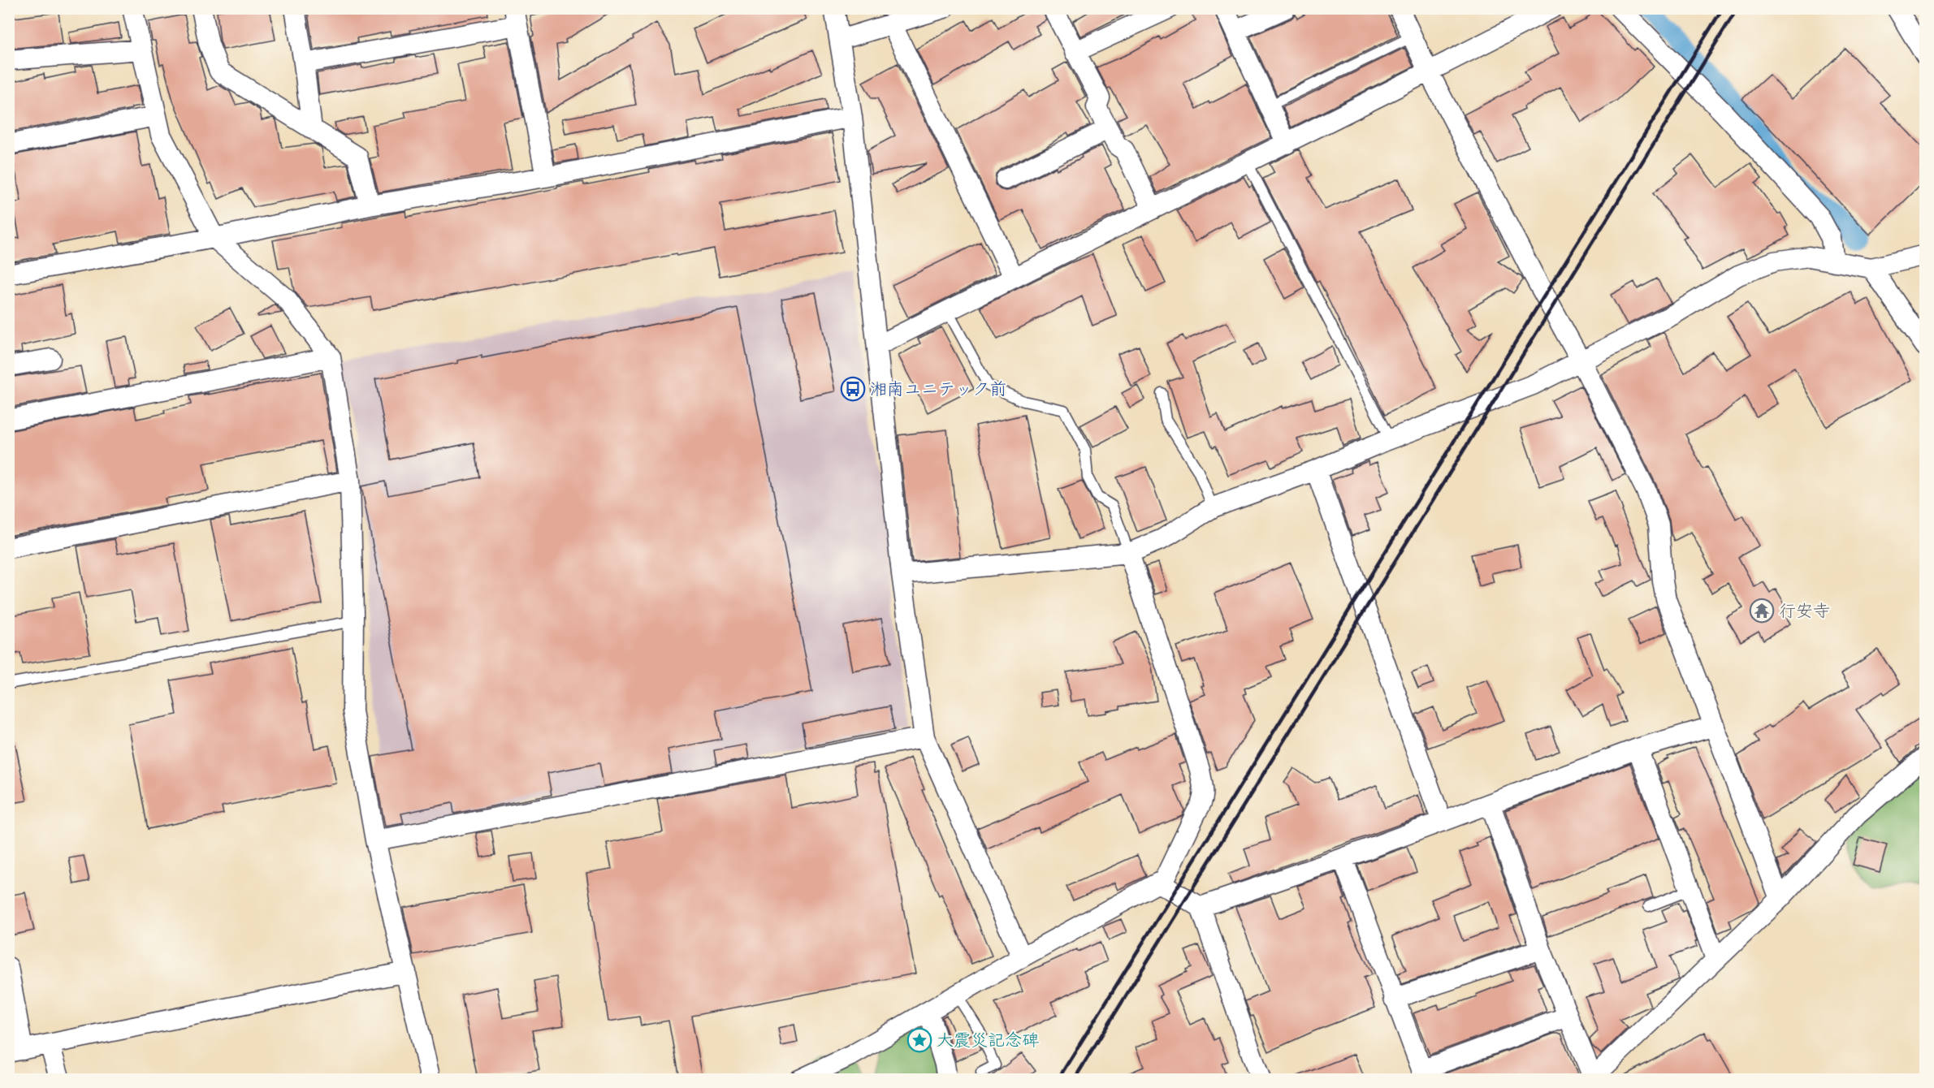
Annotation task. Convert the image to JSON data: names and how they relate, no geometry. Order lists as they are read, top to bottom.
{
  "places": {
    "bus stop": ["湘南ユニテック前"],
    "temple": ["行安寺"],
    "place": ["大震災記念碑"]
  }
}
